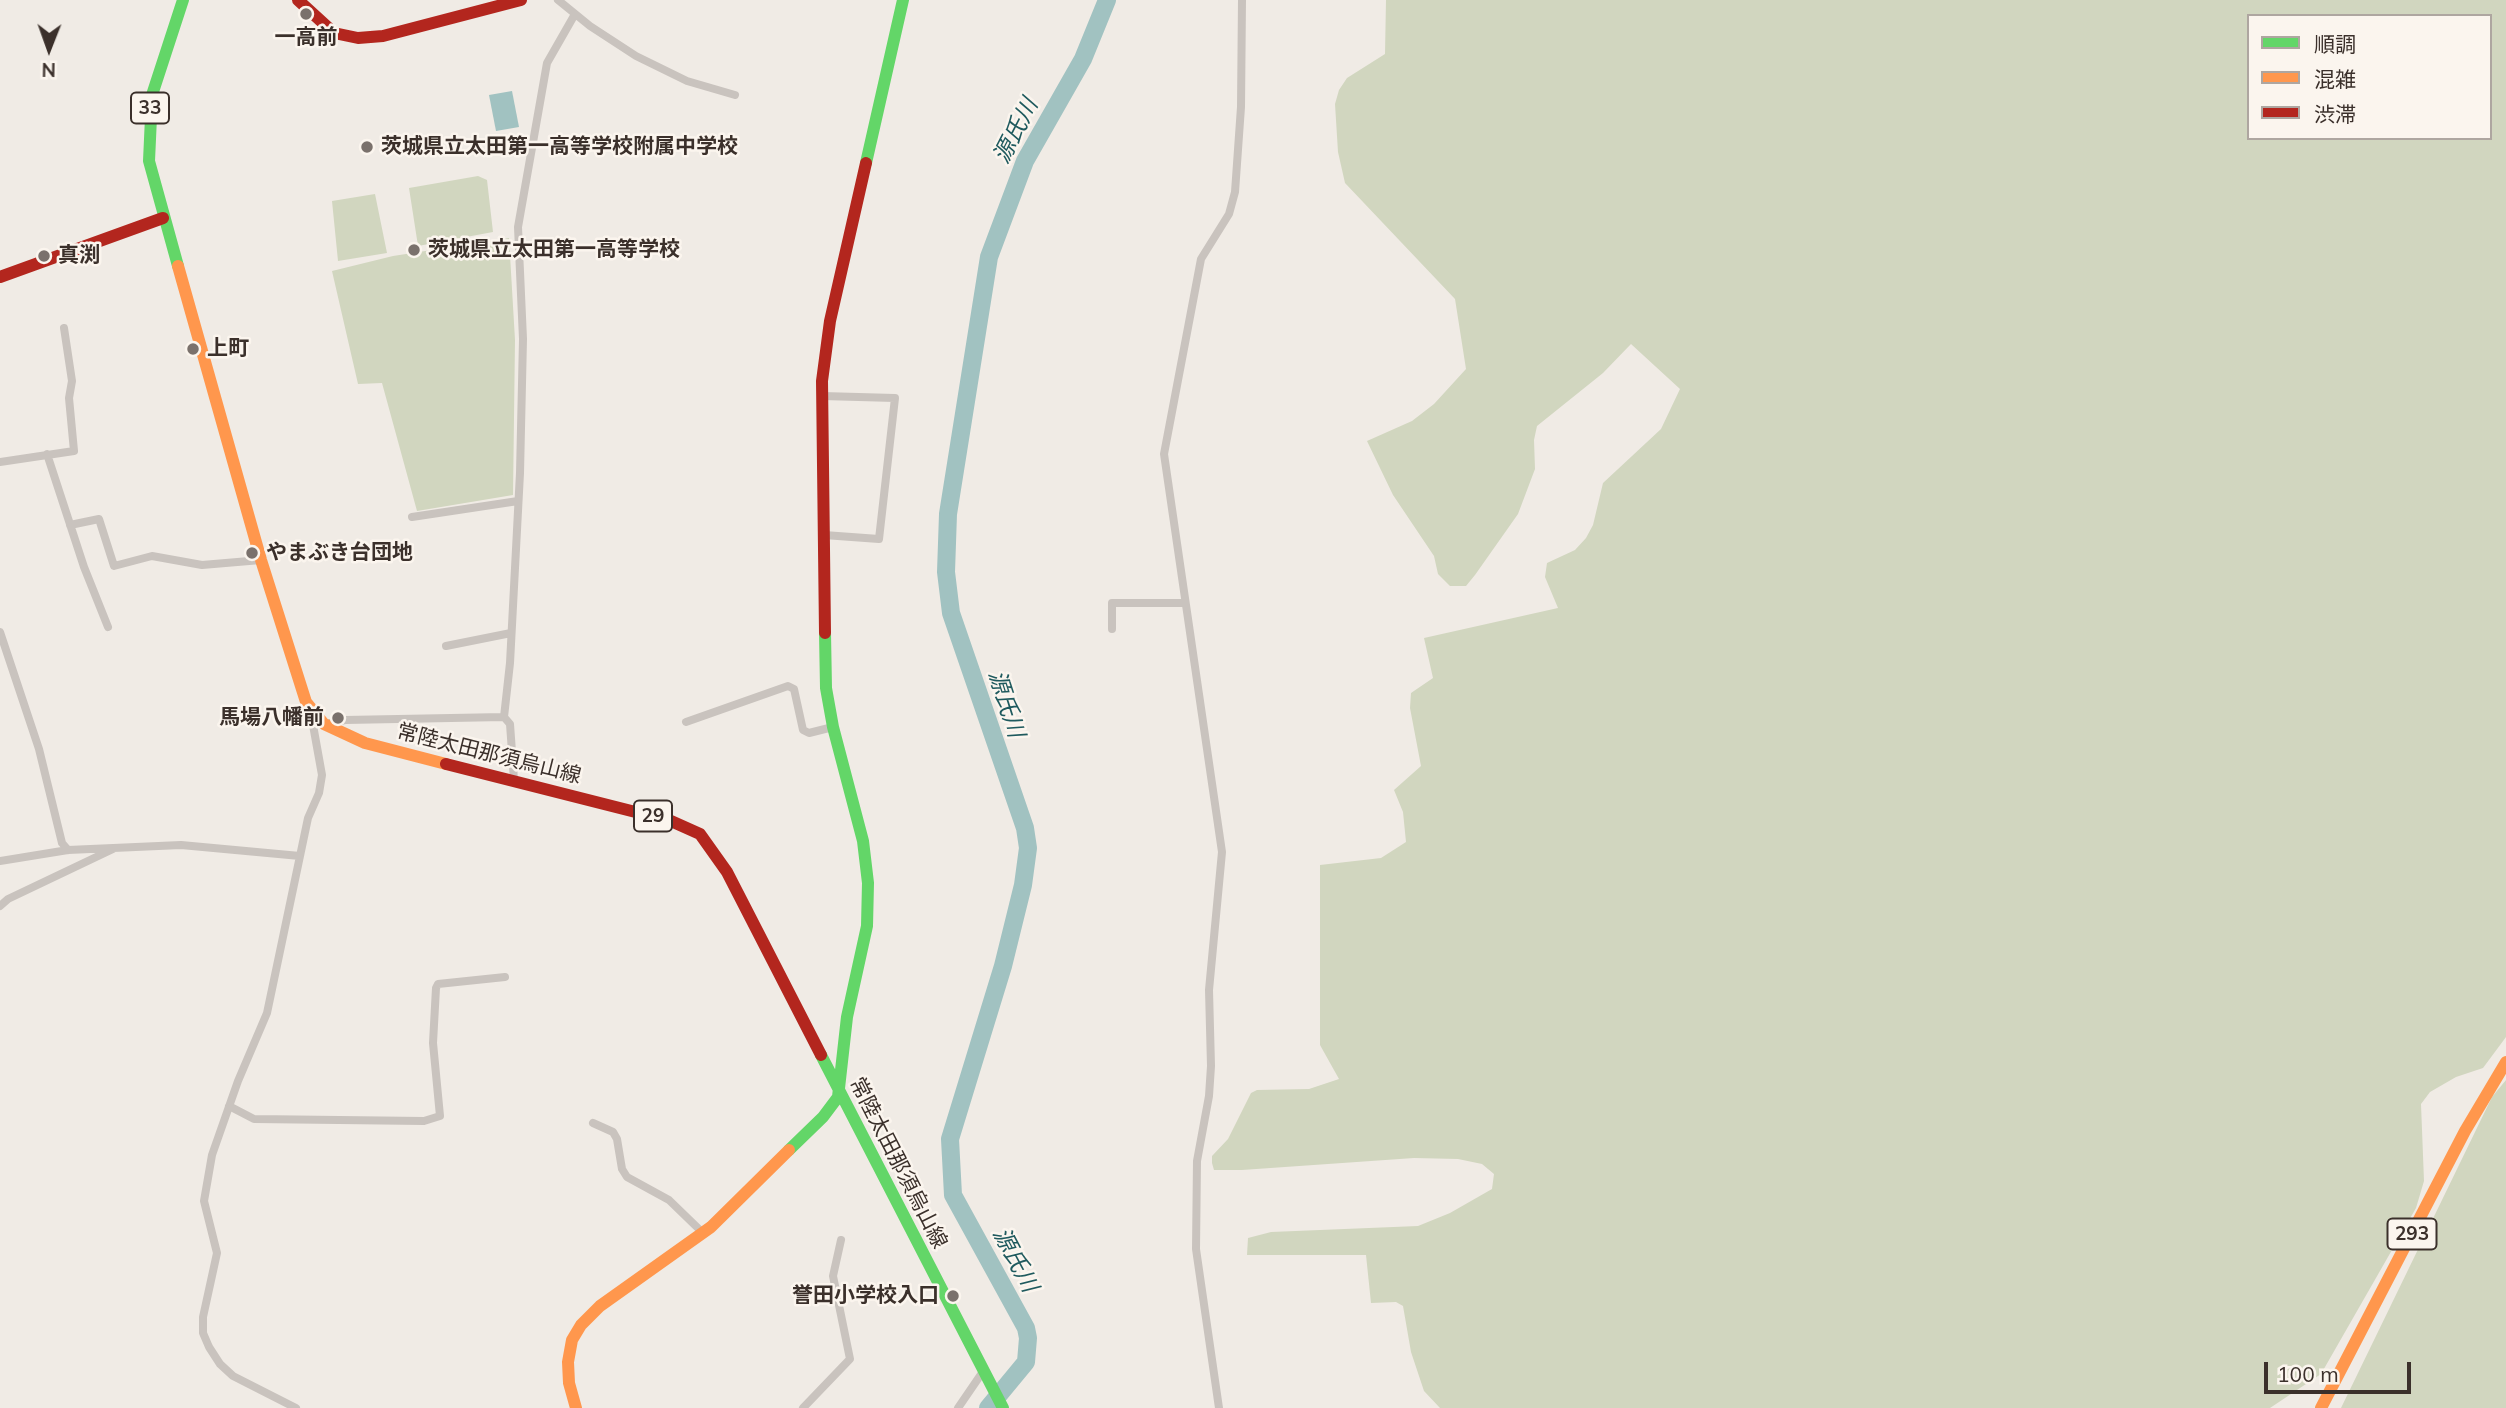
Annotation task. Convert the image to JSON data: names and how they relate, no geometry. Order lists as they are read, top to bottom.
{
  "streets": {
    "main road": [
      "33",
      "常陸太田那須烏山線",
      "29",
      "293"
    ]
  },
  "water": ["源氏川"],
  "places": [
    "一高前",
    "茨城県立太田第一高等学校附属中学校",
    "茨城県立太田第一高等学校",
    "真渕",
    "上町",
    "やまぶき台団地",
    "馬場八幡前",
    "誉田小学校入口"
  ],
  "legend": ["順調", "混雑", "渋滞"],
  "scale_bar": "100 m",
  "north": "bottom"
}
